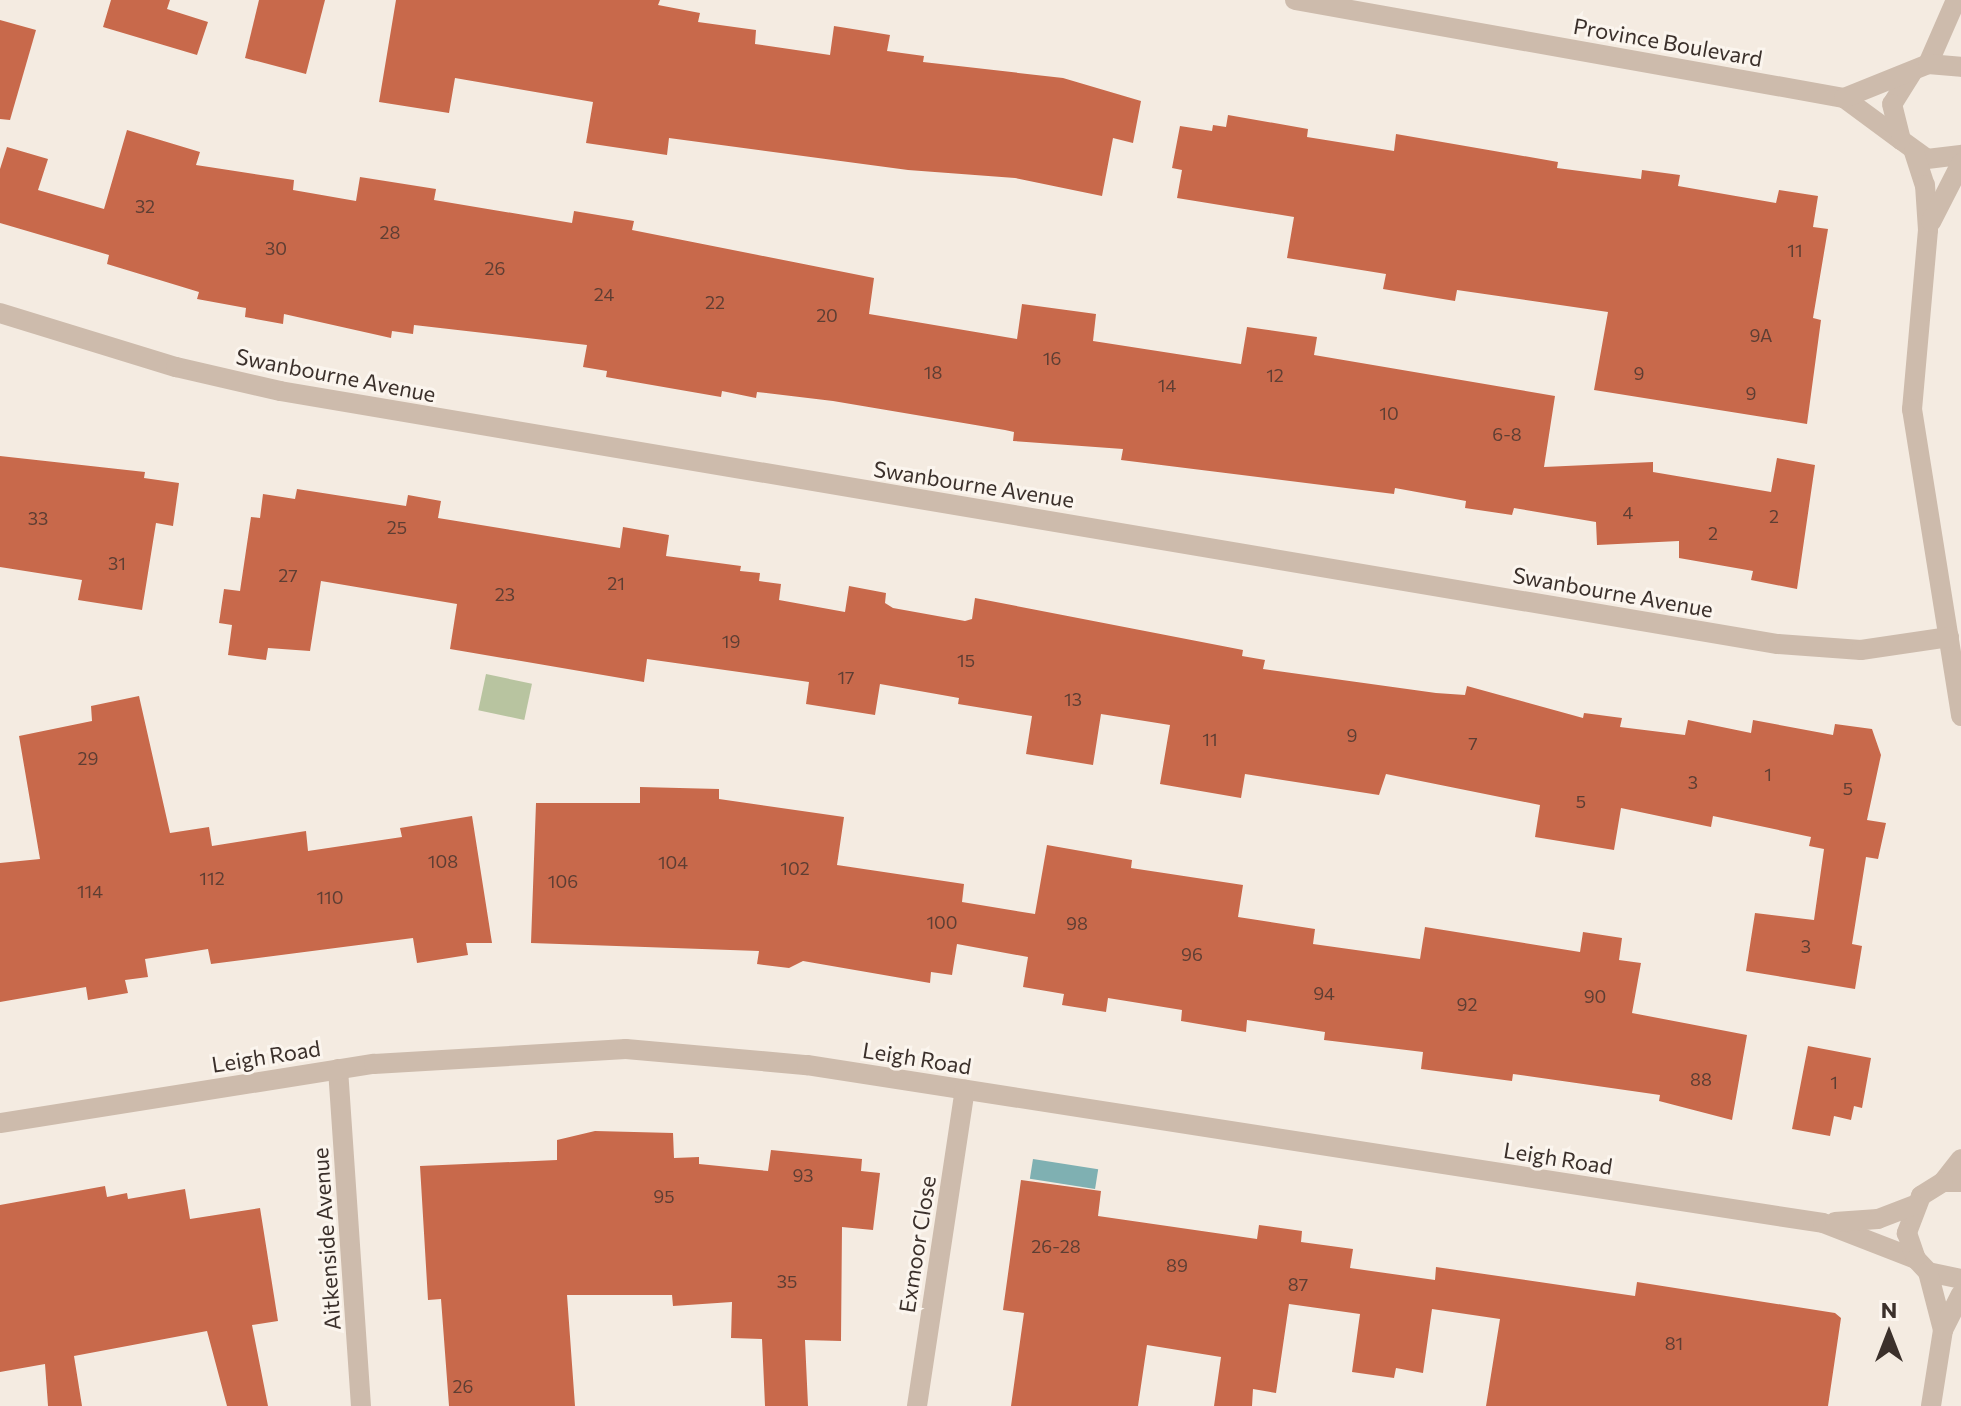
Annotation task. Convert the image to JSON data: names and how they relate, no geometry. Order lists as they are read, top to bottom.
{
  "streets": {
    "street": [
      "Province Boulevard",
      "Swanbourne Avenue",
      "Leigh Road",
      "Aitkenside Avenue",
      "Exmoor Close"
    ]
  },
  "crossings": [
    ["Leigh Road", "Aitkenside Avenue"],
    ["Leigh Road", "Exmoor Close"]
  ],
  "house_numbers": [
    "32",
    "28",
    "30",
    "11",
    "26",
    "24",
    "22",
    "20",
    "9A",
    "16",
    "18",
    "9",
    "12",
    "14",
    "9",
    "10",
    "6-8",
    "4",
    "2",
    "33",
    "25",
    "2",
    "31",
    "27",
    "21",
    "23",
    "19",
    "15",
    "17",
    "13",
    "9",
    "11",
    "7",
    "29",
    "1",
    "3",
    "5",
    "5",
    "108",
    "104",
    "102",
    "112",
    "106",
    "114",
    "110",
    "100",
    "98",
    "3",
    "96",
    "94",
    "90",
    "92",
    "88",
    "1",
    "93",
    "95",
    "26-28",
    "89",
    "35",
    "87",
    "81",
    "26"
  ],
  "north": "top"
}
